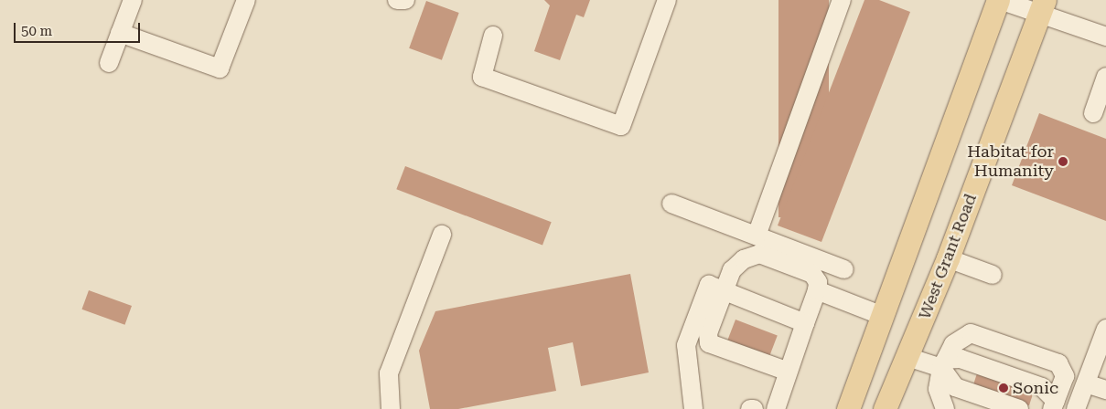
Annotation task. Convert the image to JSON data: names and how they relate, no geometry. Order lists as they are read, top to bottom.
{
  "streets": {
    "main road": ["West Grant Road"]
  },
  "places": ["Habitat for Humanity", "Sonic"],
  "scale_bar": "50 m"
}
